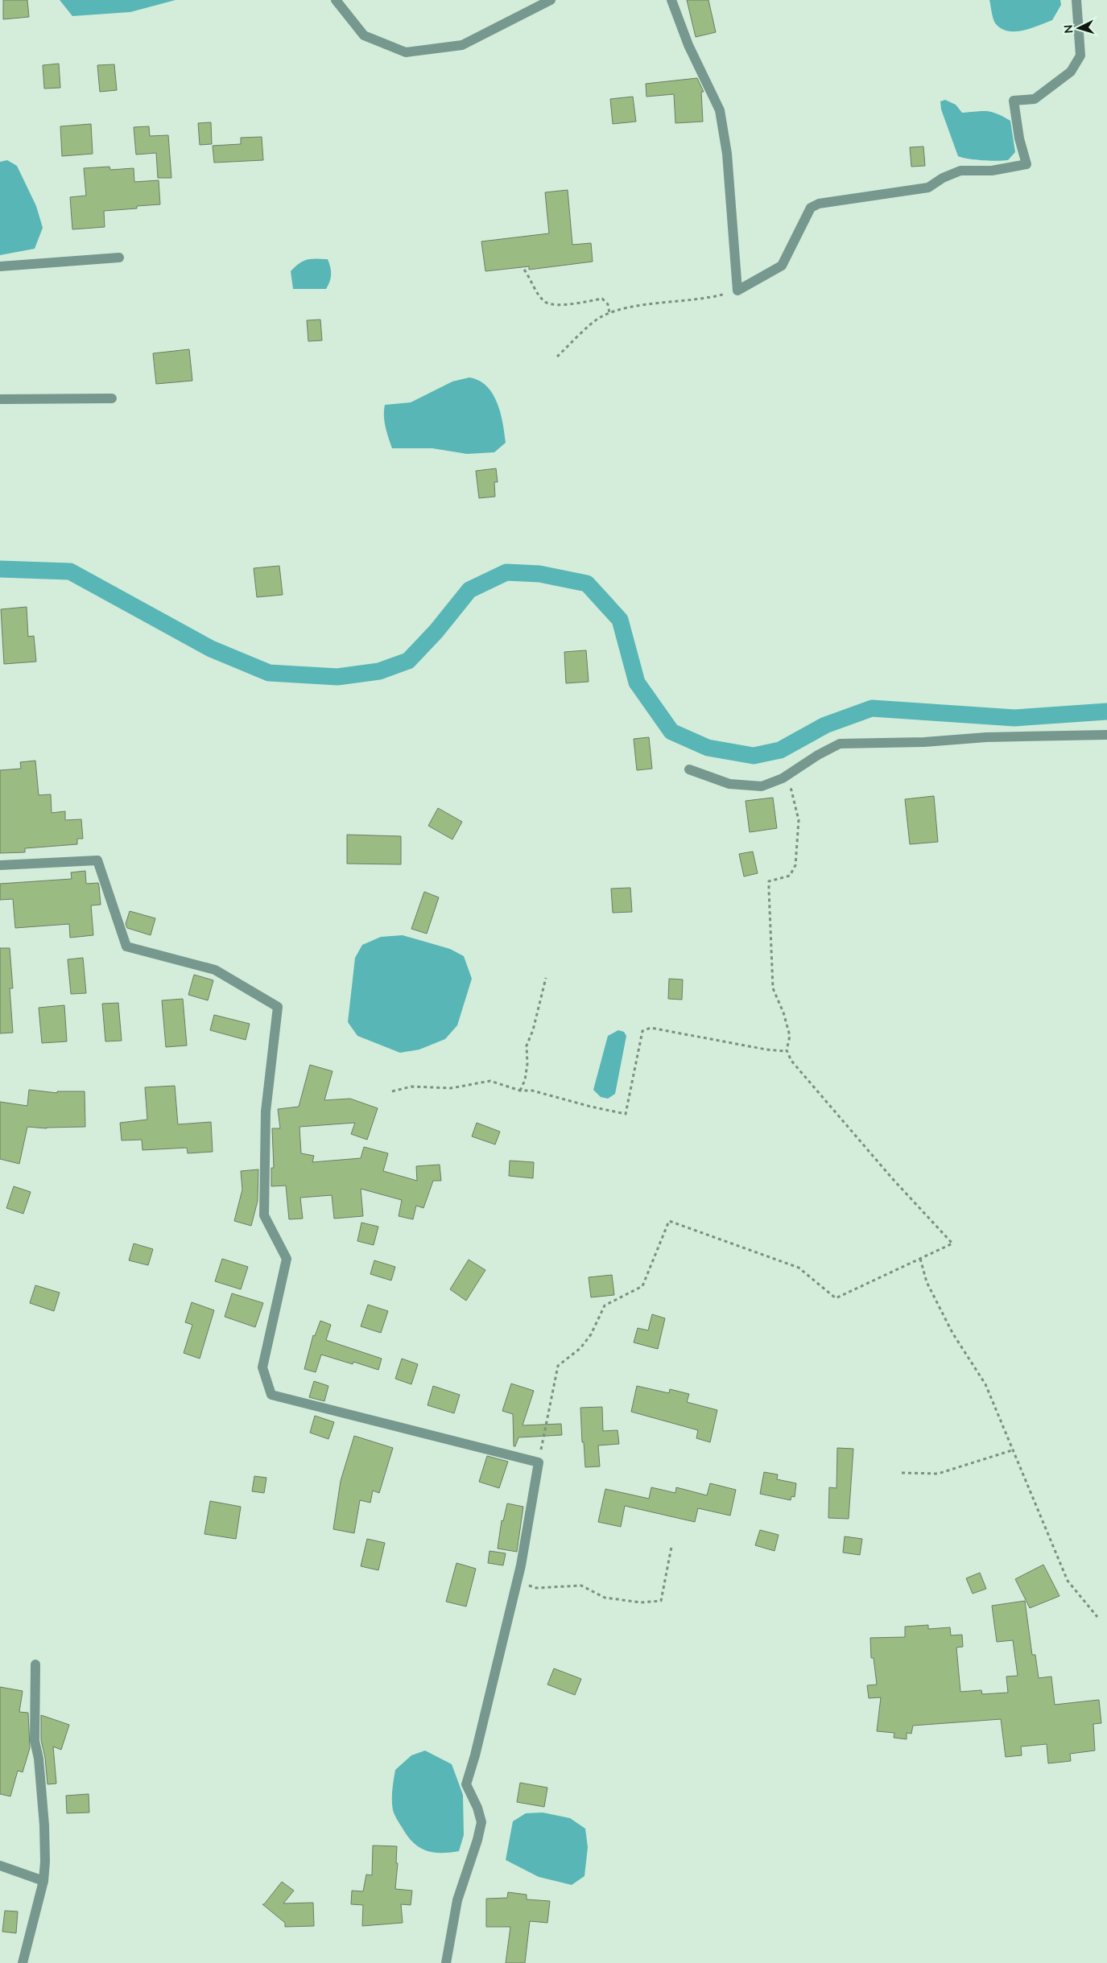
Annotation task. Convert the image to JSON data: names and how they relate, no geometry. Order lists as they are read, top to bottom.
{
  "north": "left"
}
